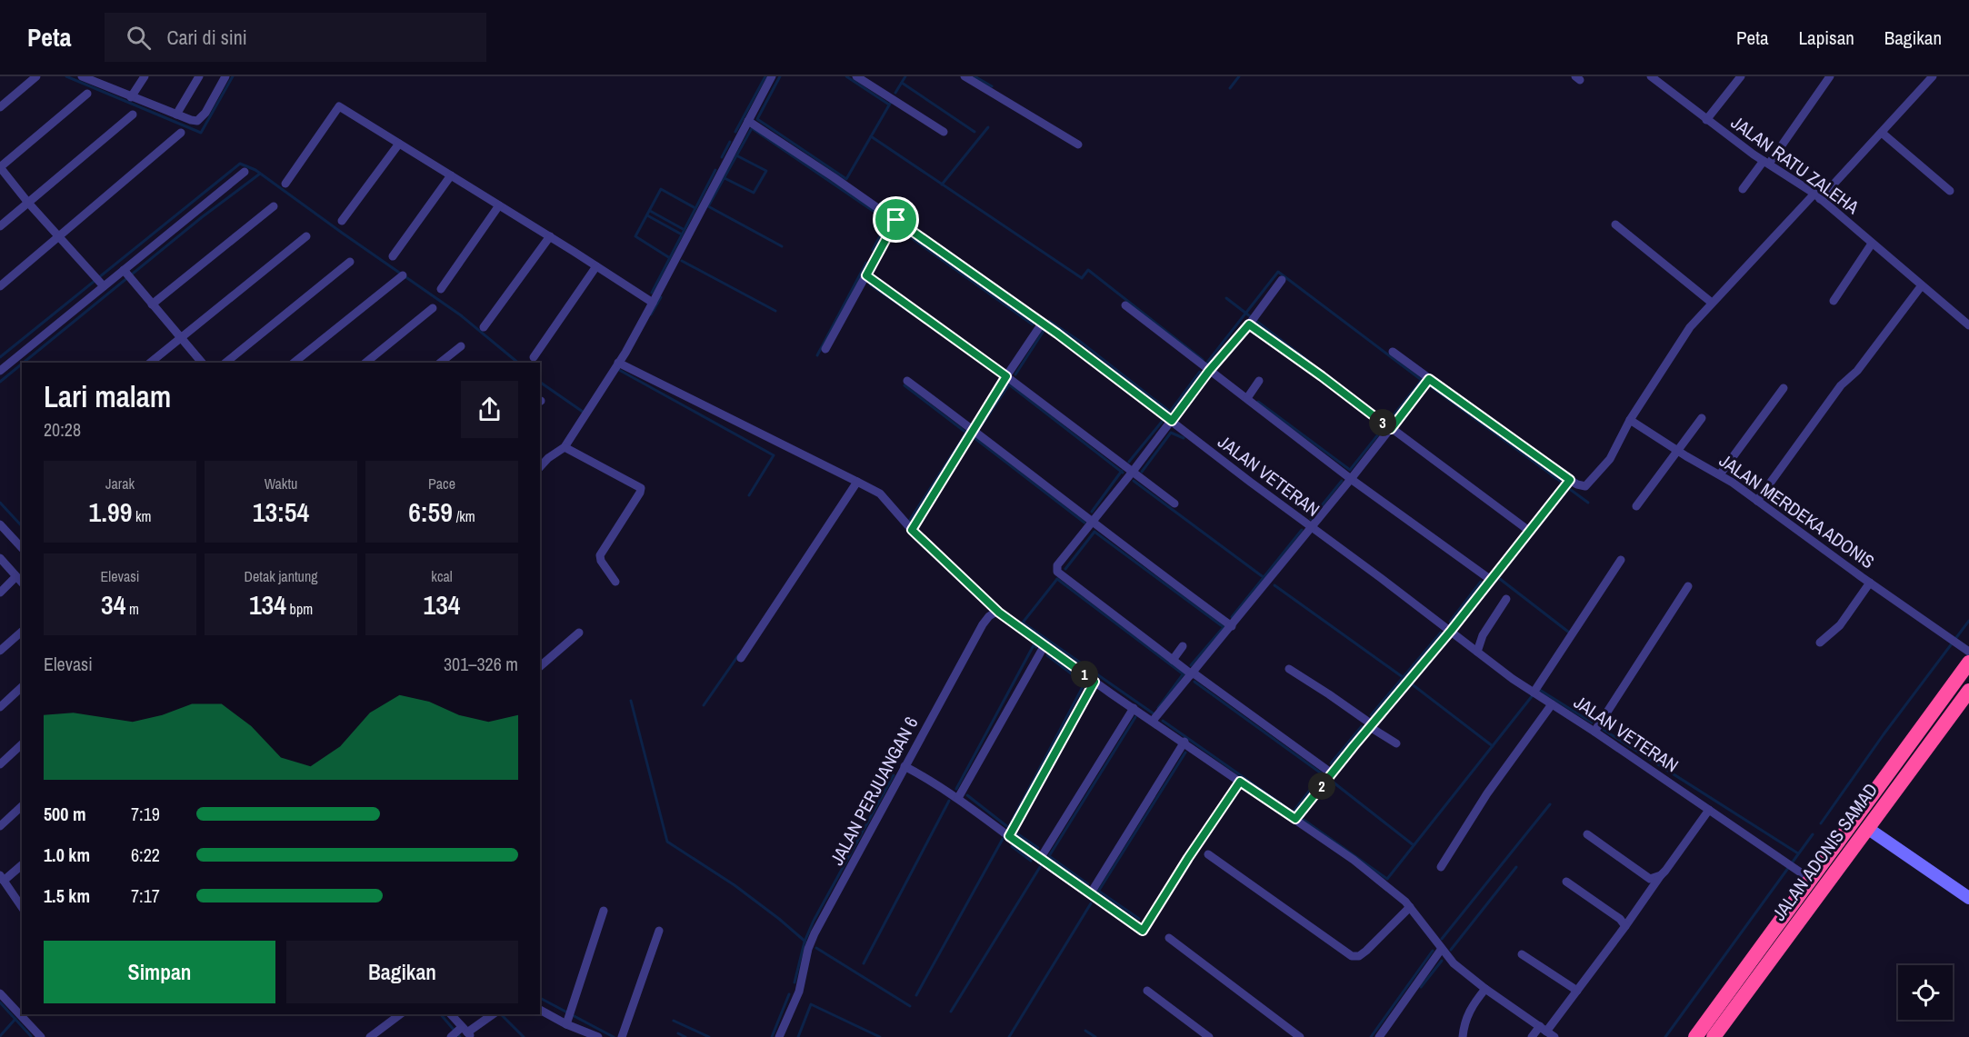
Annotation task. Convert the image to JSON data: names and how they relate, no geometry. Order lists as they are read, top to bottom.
{
  "streets": {
    "highway": ["JALAN ADONIS SAMAD"],
    "street": [
      "JALAN RATU ZALEHA",
      "JALAN VETERAN",
      "JALAN MERDEKA ADONIS",
      "JALAN PERJUANGAN 6"
    ]
  },
  "page": {
    "header": "Peta",
    "search": "Cari di sini",
    "nav": ["Peta", "Lapisan", "Bagikan"],
    "heading": ["Lari malam", "20:28"],
    "pins": ["3", "1", "2"],
    "stats": [
      ["Jarak", "1.99 km"],
      ["Waktu", "13:54"],
      ["Pace", "6:59 /km"],
      ["Elevasi", "34 m"],
      ["Detak jantung", "134 bpm"],
      ["kcal", "134"]
    ],
    "chart": ["Elevasi", "301–326 m"],
    "list": [
      {
        "name": "500 m",
        "note": "7:19"
      },
      {
        "name": "1.0 km",
        "note": "6:22"
      },
      {
        "name": "1.5 km",
        "note": "7:17"
      }
    ],
    "buttons": ["Simpan", "Bagikan"]
  }
}
